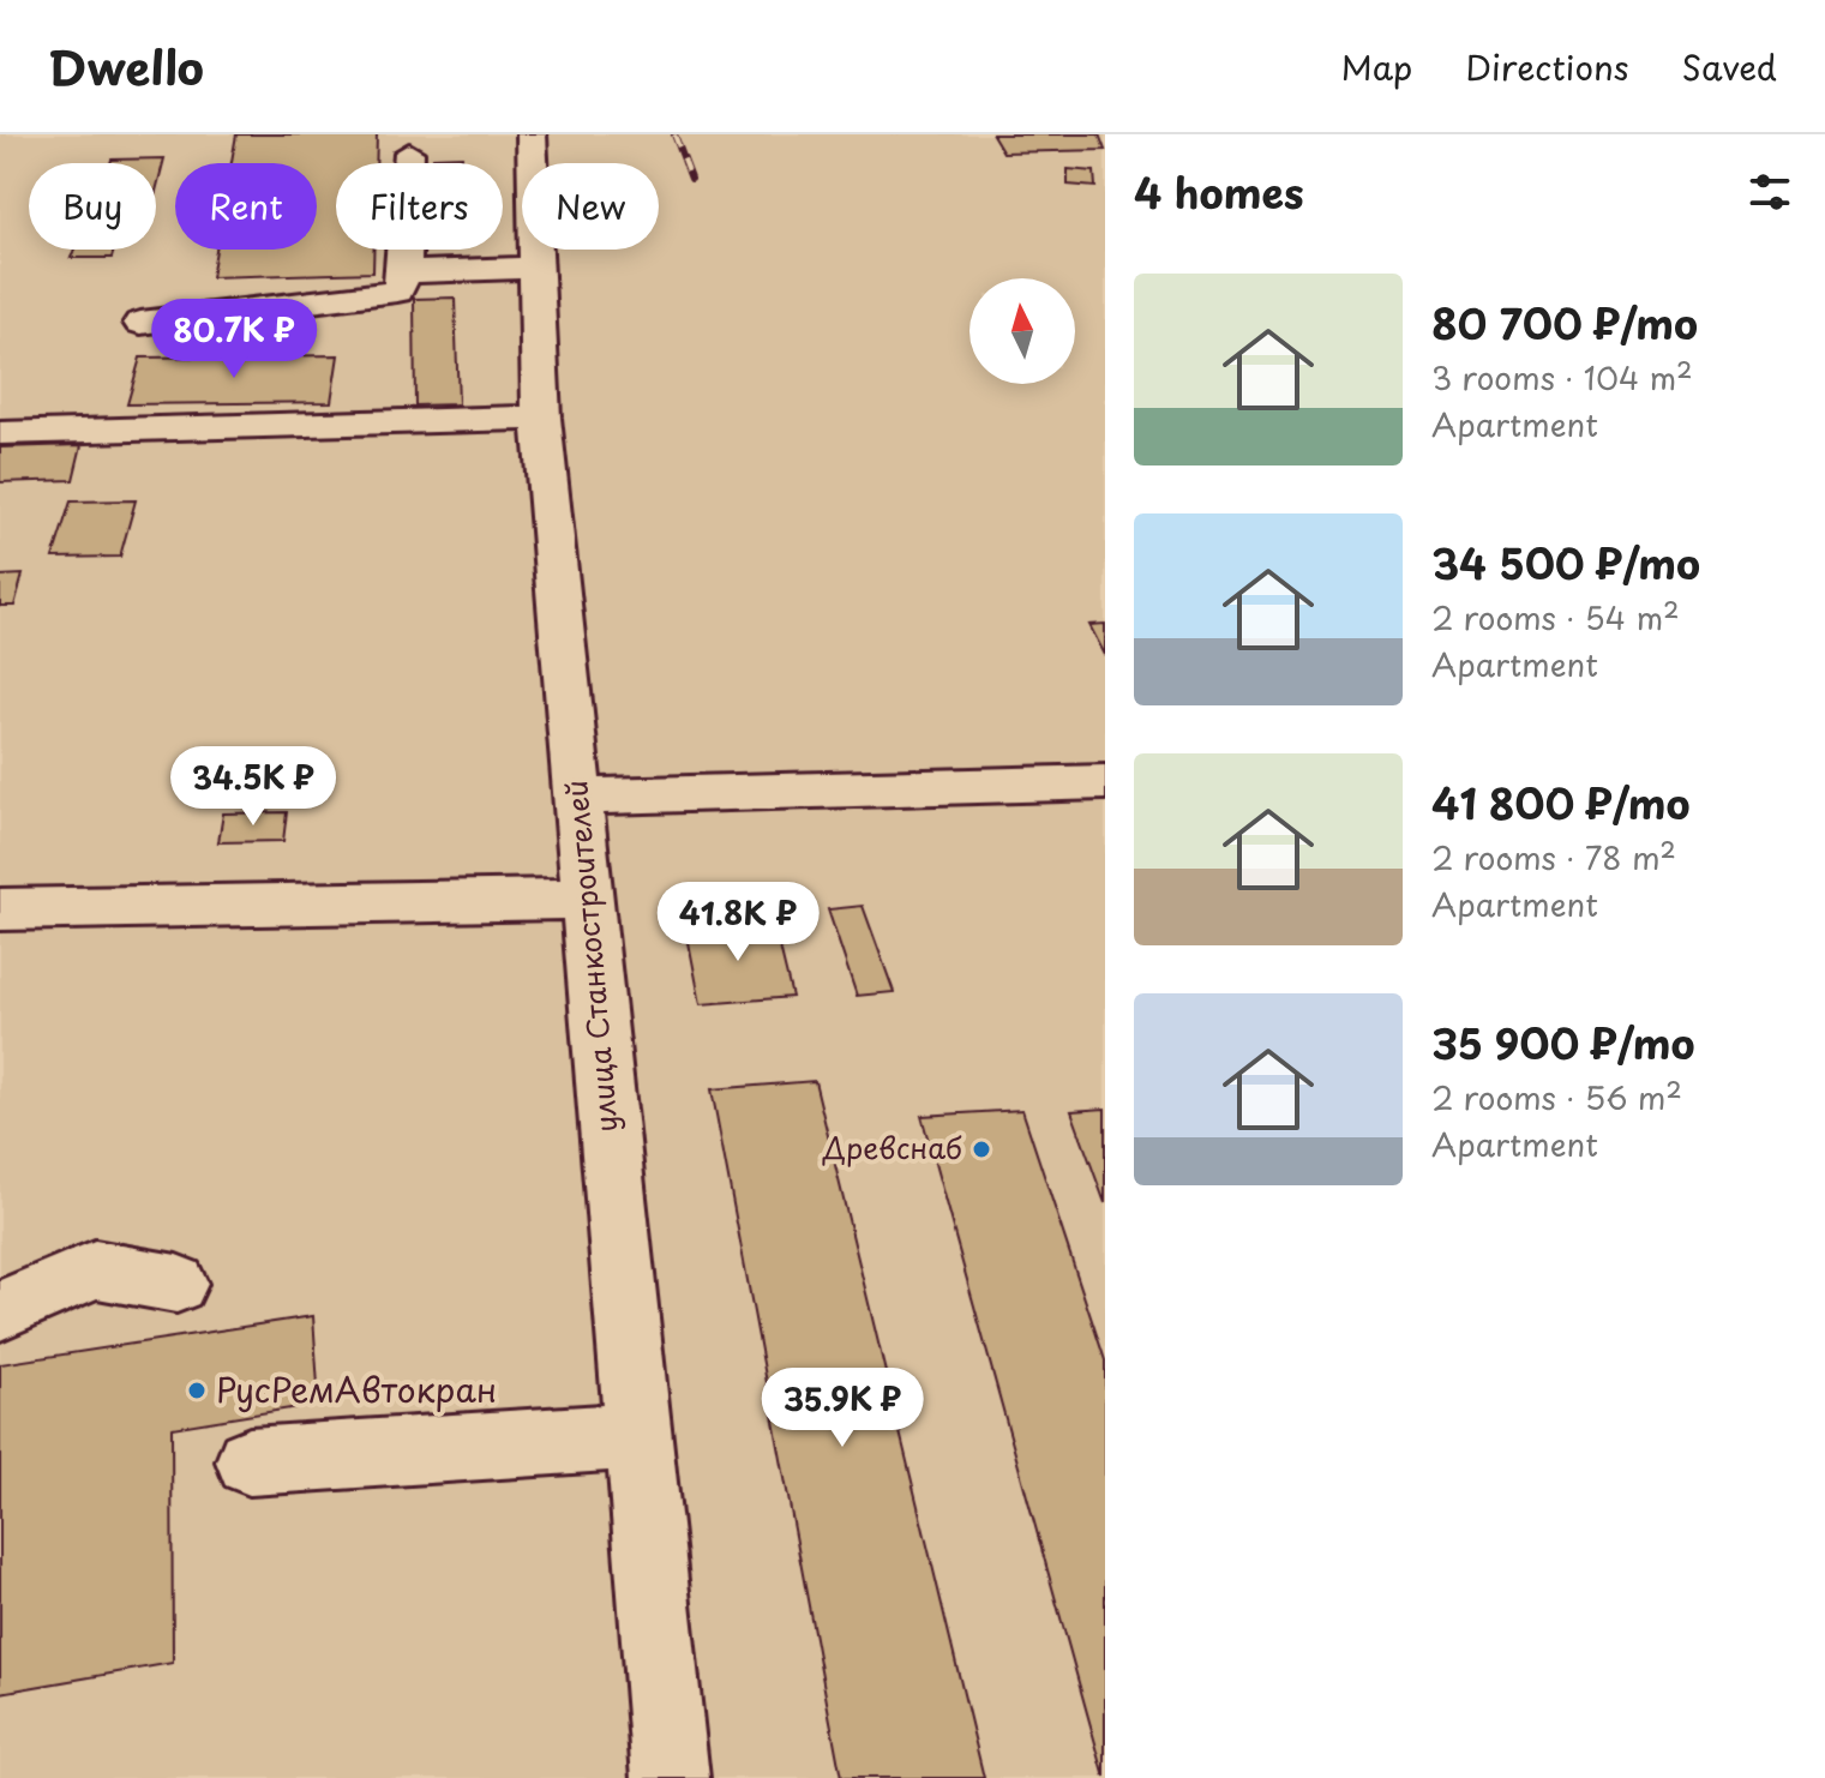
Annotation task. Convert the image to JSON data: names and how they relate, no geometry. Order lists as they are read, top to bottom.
{
  "streets": {
    "lane": ["улица Станкостроителей"]
  },
  "places": ["Древснаб", "РусРемАвтокран"],
  "north": "top",
  "page": {
    "header": "Dwello",
    "nav": ["Map", "Directions", "Saved"],
    "heading": "4 homes",
    "chip": [
      "Buy",
      "Rent",
      "Filters",
      "New"
    ],
    "list": [
      {
        "name": "80 700 ₽/mo",
        "note": "3 rooms · 104 m² · Apartment"
      },
      {
        "name": "34 500 ₽/mo",
        "note": "2 rooms · 54 m² · Apartment"
      },
      {
        "name": "41 800 ₽/mo",
        "note": "2 rooms · 78 m² · Apartment"
      },
      {
        "name": "35 900 ₽/mo",
        "note": "2 rooms · 56 m² · Apartment"
      }
    ],
    "price": [
      "80.7K ₽",
      "34.5K ₽",
      "41.8K ₽",
      "35.9K ₽"
    ]
  }
}
